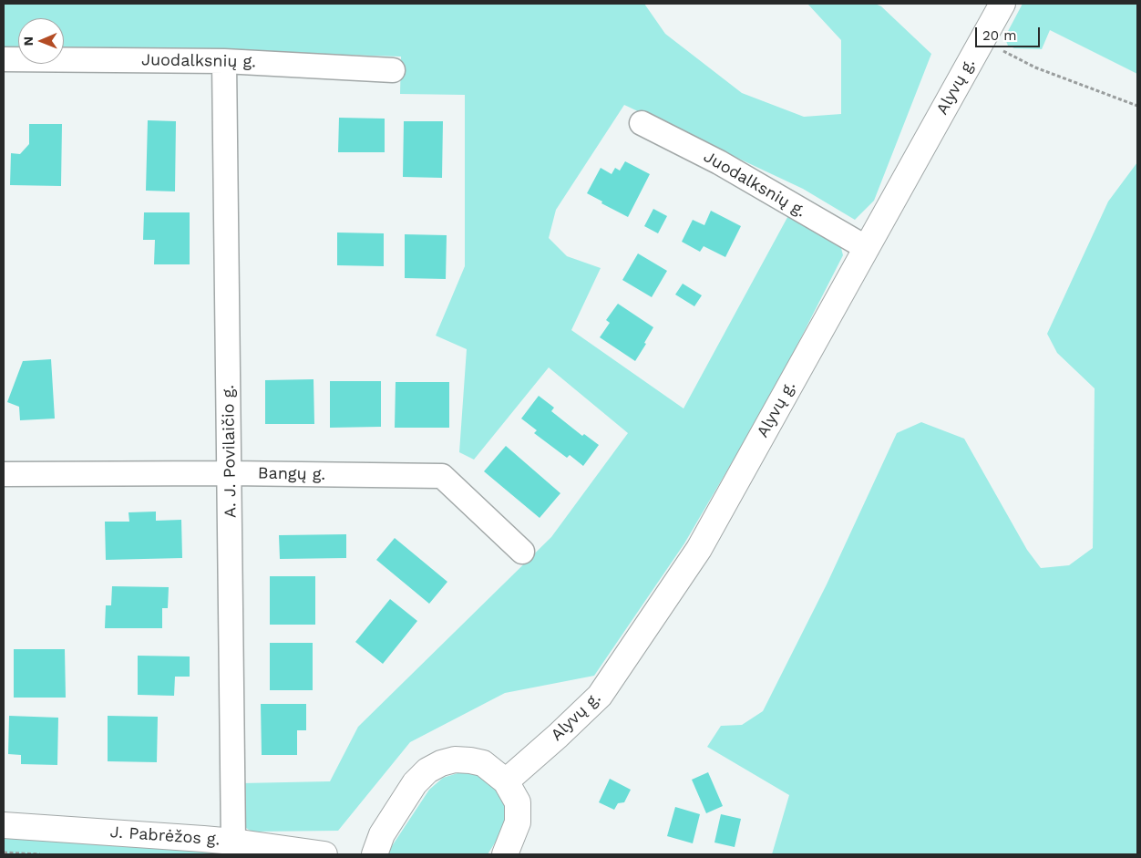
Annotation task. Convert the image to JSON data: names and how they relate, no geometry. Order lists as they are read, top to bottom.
{
  "streets": {
    "main road": ["Alyvų g.", "J. Pabrėžos g."],
    "street": ["Juodalksnių g.", "A. J. Povilaičio g.", "Bangų g."]
  },
  "crossings": [
    ["Juodalksnių g.", "Alyvų g."],
    ["Juodalksnių g.", "A. J. Povilaičio g."],
    ["A. J. Povilaičio g.", "Bangų g."],
    ["A. J. Povilaičio g.", "J. Pabrėžos g."]
  ],
  "scale_bar": "20 m",
  "north": "left"
}
